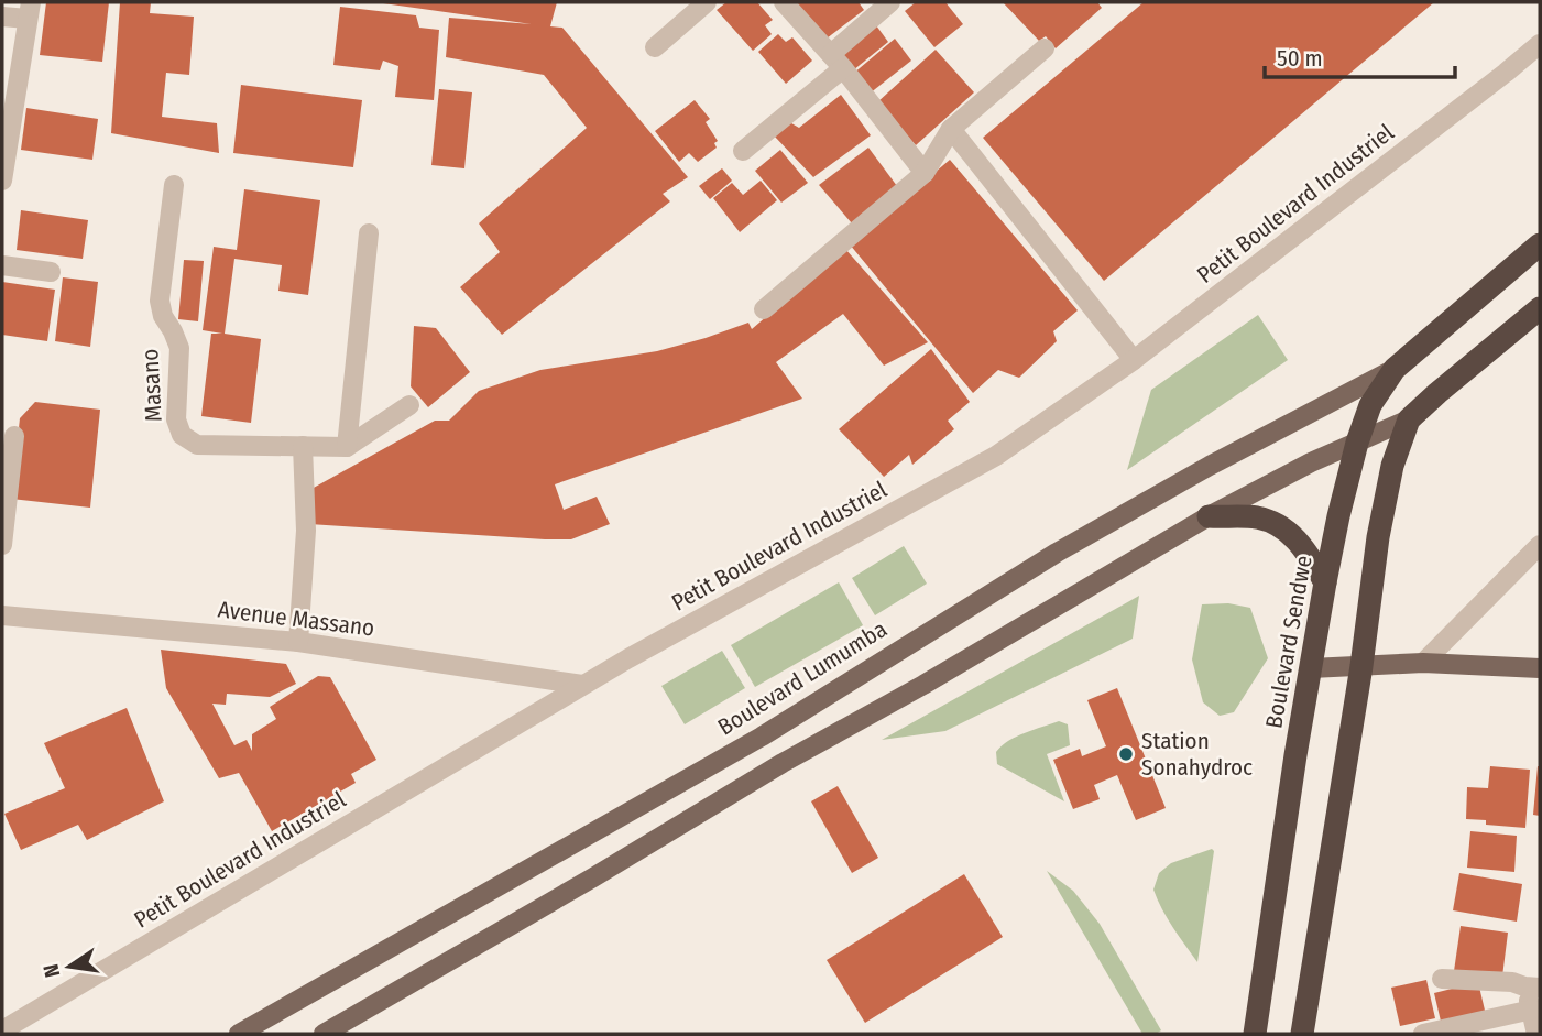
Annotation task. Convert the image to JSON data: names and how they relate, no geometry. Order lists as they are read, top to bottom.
{
  "streets": {
    "highway": ["Boulevard Sendwe", "Boulevard Lumumba"],
    "street": ["Petit Boulevard Industriel", "Masano", "Avenue Massano"]
  },
  "crossings": [
    ["Petit Boulevard Industriel", "Avenue Massano"],
    ["Boulevard Sendwe", "Boulevard Lumumba"]
  ],
  "places": ["Station Sonahydroc"],
  "scale_bar": "50 m",
  "north": "left"
}
